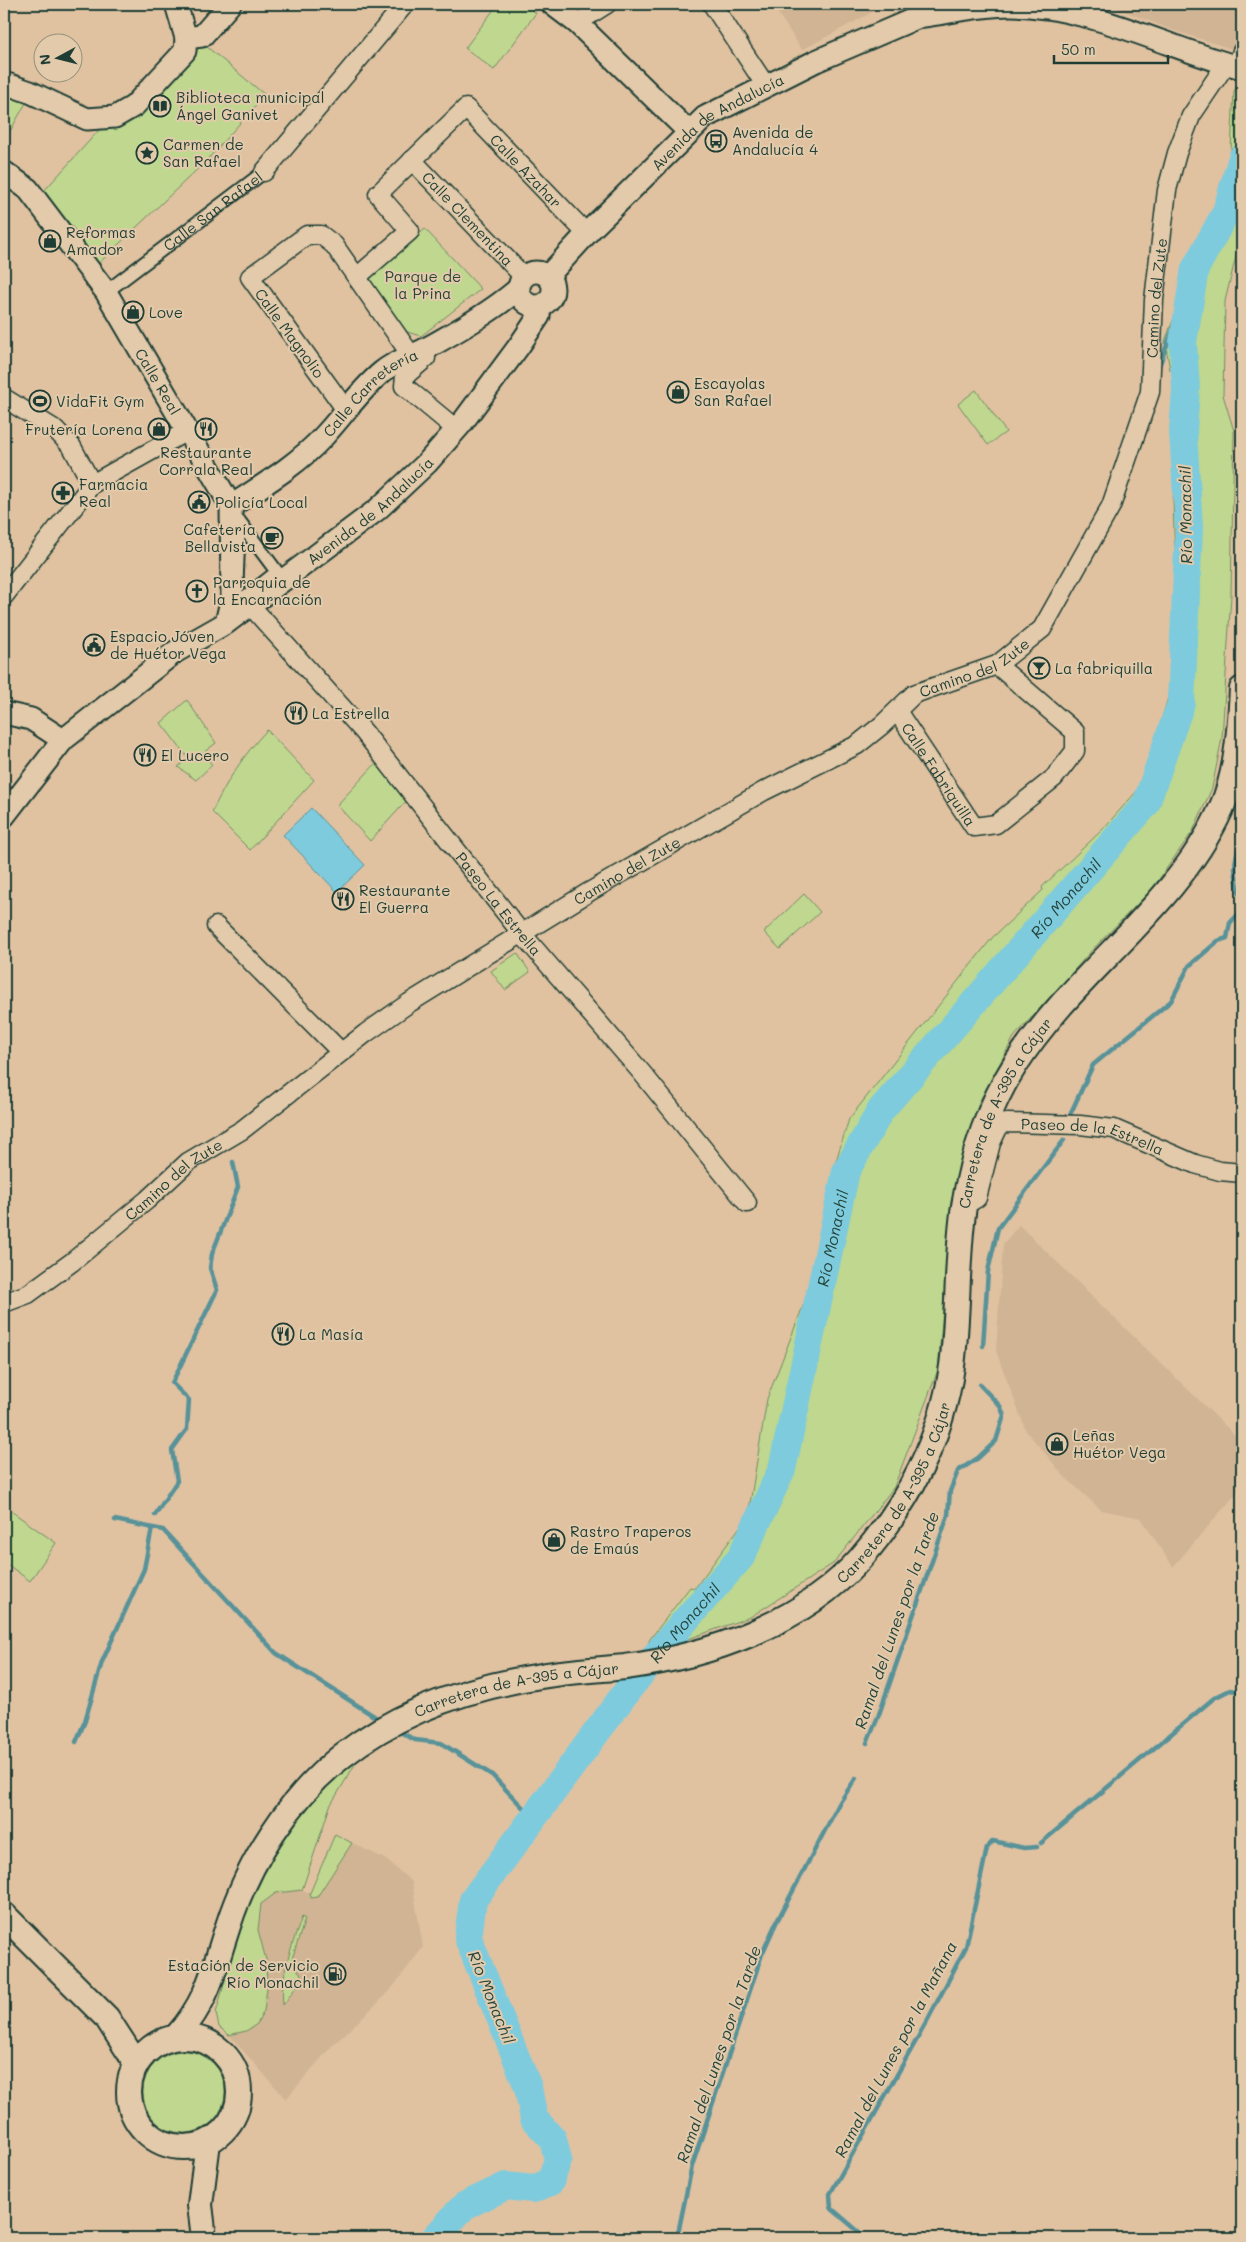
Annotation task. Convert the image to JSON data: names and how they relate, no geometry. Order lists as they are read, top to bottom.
{
  "streets": {
    "main road": ["Carretera de A-395 a Cájar"],
    "street": [
      "Avenida de Andalucía",
      "Calle Azahar",
      "Calle San Rafael",
      "Calle Clementina",
      "Camino del Zute",
      "Calle Magnolio",
      "Calle Real",
      "Calle Carretería",
      "Calle Fabriquilla",
      "Paseo La Estrella",
      "Paseo de la Estrella"
    ]
  },
  "crossings": [
    ["Avenida de Andalucía", "Calle Azahar"],
    ["Avenida de Andalucía", "Calle Clementina"],
    ["Avenida de Andalucía", "Camino del Zute"],
    ["Avenida de Andalucía", "Calle Real"],
    ["Avenida de Andalucía", "Calle Carretería"],
    ["Avenida de Andalucía", "Paseo La Estrella"],
    ["Calle Azahar", "Calle Clementina"],
    ["Calle San Rafael", "Calle Real"],
    ["Calle Clementina", "Calle Carretería"],
    ["Camino del Zute", "Calle Fabriquilla"],
    ["Camino del Zute", "Paseo La Estrella"],
    ["Calle Magnolio", "Calle Carretería"],
    ["Calle Real", "Calle Carretería"],
    ["Carretera de A-395 a Cájar", "Paseo de la Estrella"]
  ],
  "water": ["Río Monachil", "Ramal del Lunes por la Tarde", "Ramal del Lunes por la Mañana"],
  "parks": ["Parque de la Prina"],
  "places": {
    "library": ["Biblioteca municipal Ángel Ganivet"],
    "bus stop": ["Avenida de Andalucía 4"],
    "place": ["Carmen de San Rafael"],
    "shop": [
      "Reformas Amador",
      "Love",
      "Escayolas San Rafael",
      "Frutería Lorena",
      "Leñas Huétor Vega",
      "Rastro Traperos de Emaús"
    ],
    "sports": ["VidaFit Gym"],
    "restaurant": [
      "Restaurante Corrala Real",
      "La Estrella",
      "El Lucero",
      "Restaurante El Guerra",
      "La Masía"
    ],
    "pharmacy": ["Farmacia Real"],
    "public building": ["Policía Local", "Espacio Jóven de Huétor Vega"],
    "cafe": ["Cafetería Bellavista"],
    "church": ["Parroquia de la Encarnación"],
    "bar": ["La fabriquilla"],
    "fuel station": ["Estación de Servicio Río Monachil"]
  },
  "scale_bar": "50 m",
  "north": "left"
}
